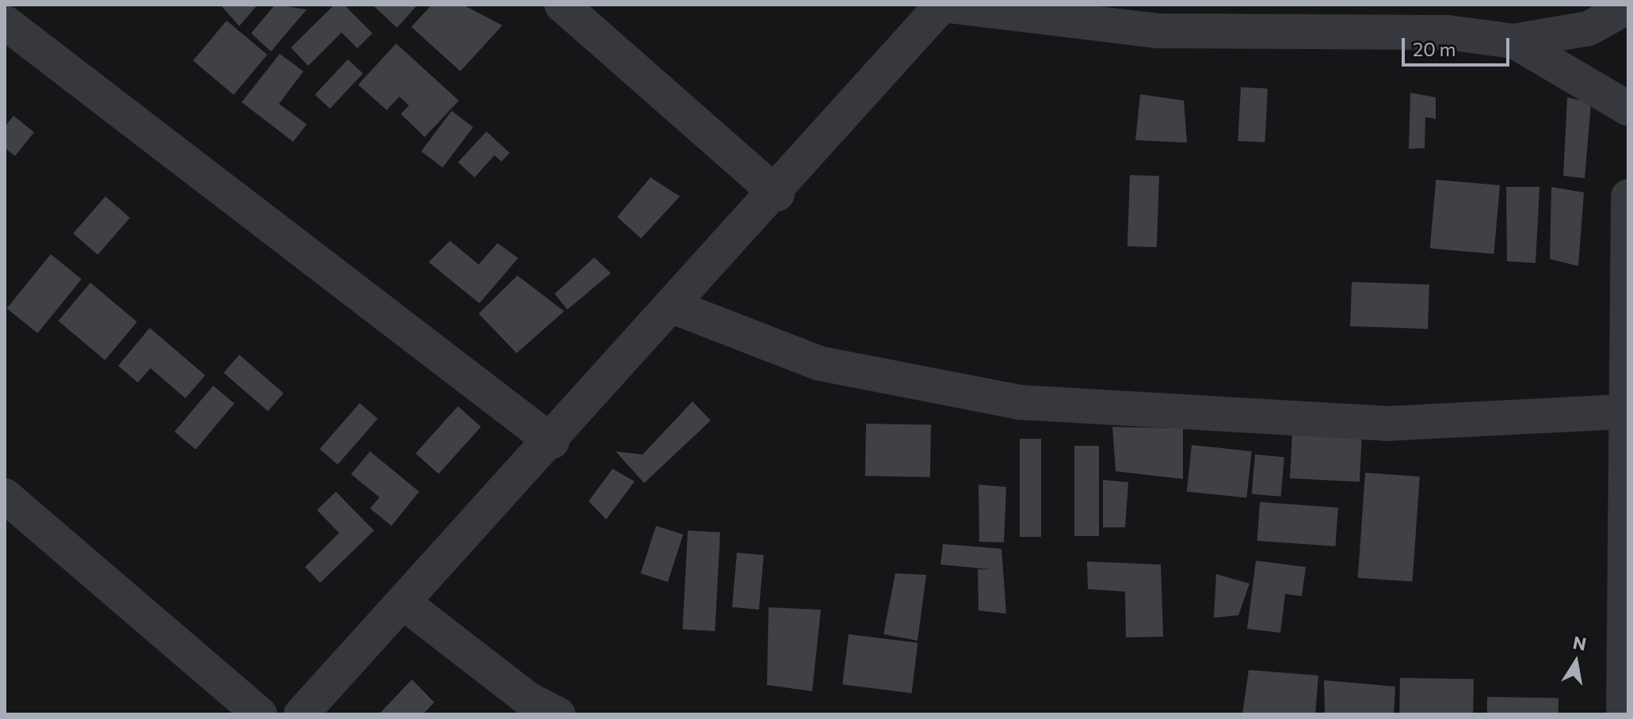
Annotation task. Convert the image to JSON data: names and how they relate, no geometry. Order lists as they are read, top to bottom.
{
  "scale_bar": "20 m",
  "north": "top"
}
